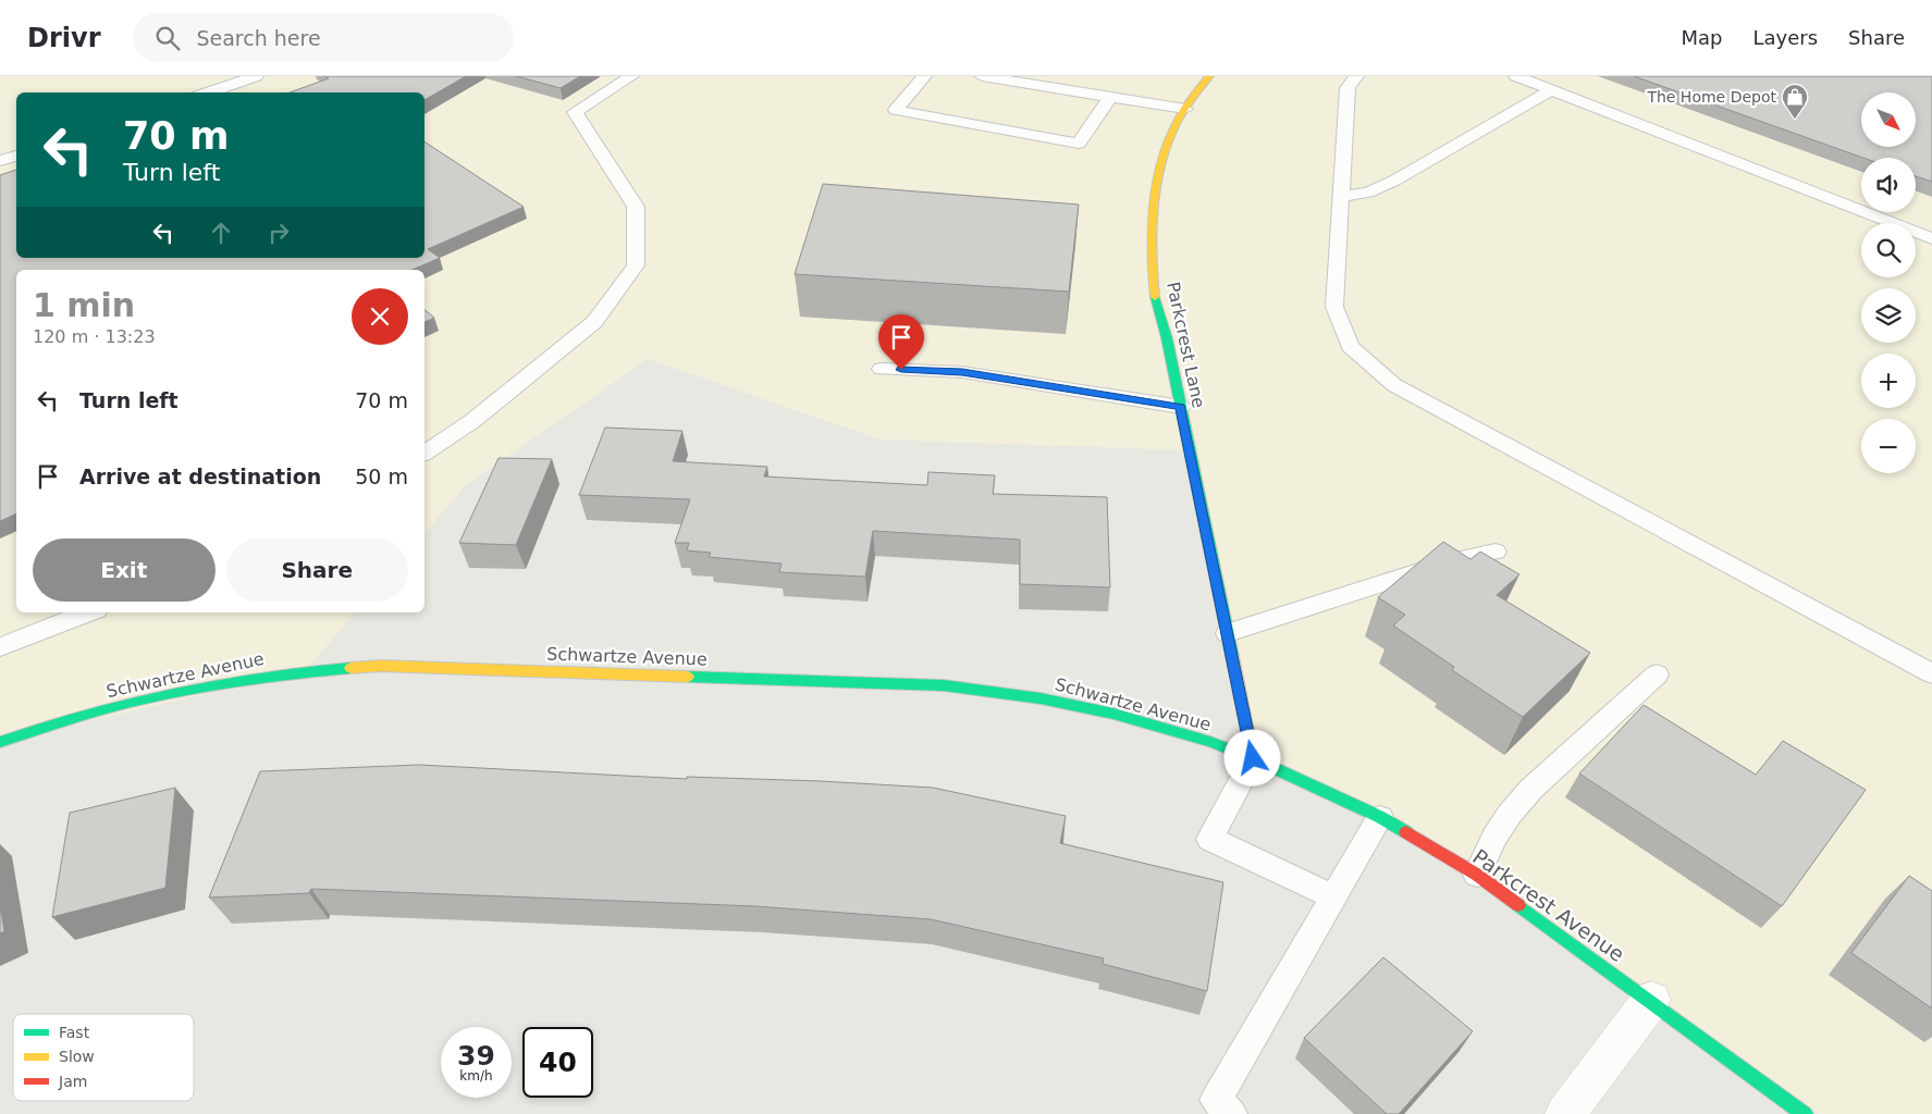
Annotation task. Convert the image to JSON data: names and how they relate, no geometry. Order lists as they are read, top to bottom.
{
  "streets": {
    "street": ["Parkcrest Lane", "Schwartze Avenue", "Parkcrest Avenue"]
  },
  "crossings": [
    ["Parkcrest Lane", "Schwartze Avenue"],
    ["Parkcrest Lane", "Parkcrest Avenue"],
    ["Schwartze Avenue", "Parkcrest Avenue"]
  ],
  "places": {
    "shop": ["The Home Depot"]
  },
  "legend": ["Fast", "Slow", "Jam"],
  "north": "bottom right",
  "page": {
    "header": "Drivr",
    "search": "Search here",
    "nav": ["Map", "Layers", "Share"],
    "map_buttons": ["+", "−"],
    "turn": ["70 m", "Turn left"],
    "heading": ["1 min", "120 m · 13:23"],
    "list": [
      {
        "name": "Turn left",
        "value": "70 m"
      },
      {
        "name": "Arrive at destination",
        "value": "50 m"
      }
    ],
    "buttons": ["Exit", "Share"],
    "speed": "39 km/h",
    "limit": "40"
  }
}
